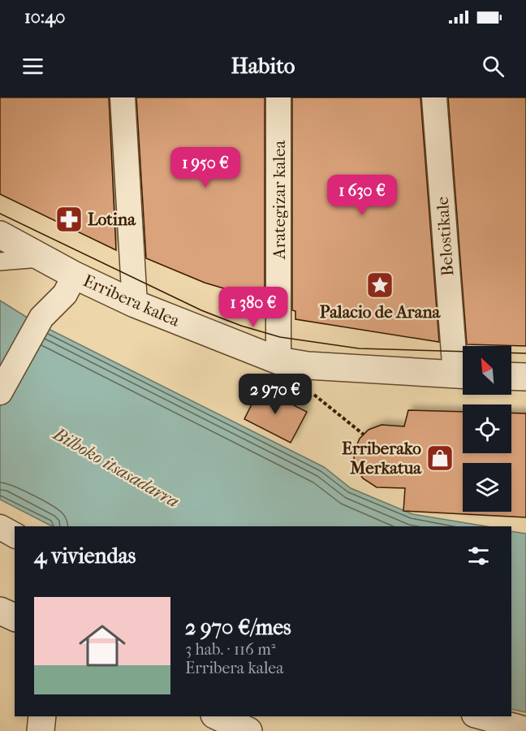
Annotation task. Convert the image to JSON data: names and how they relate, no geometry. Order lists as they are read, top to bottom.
{
  "streets": {
    "street": ["Arategizar kalea", "Belostikale", "Erribera kalea"]
  },
  "crossings": [
    ["Arategizar kalea", "Erribera kalea"]
  ],
  "water": ["Bilboko itsasadarra"],
  "places": {
    "pharmacy": ["Lotina"],
    "place": ["Palacio de Arana"],
    "shop": ["Erriberako Merkatua"]
  },
  "north": "top left",
  "page": {
    "status": "10:40",
    "header": "Habito",
    "price": [
      "1 950 €",
      "1 630 €",
      "1 380 €",
      "2 970 €"
    ],
    "heading": "4 viviendas",
    "list": [
      {
        "name": "2 970 €/mes",
        "note": "3 hab. · 116 m² · Erribera kalea"
      }
    ]
  }
}
